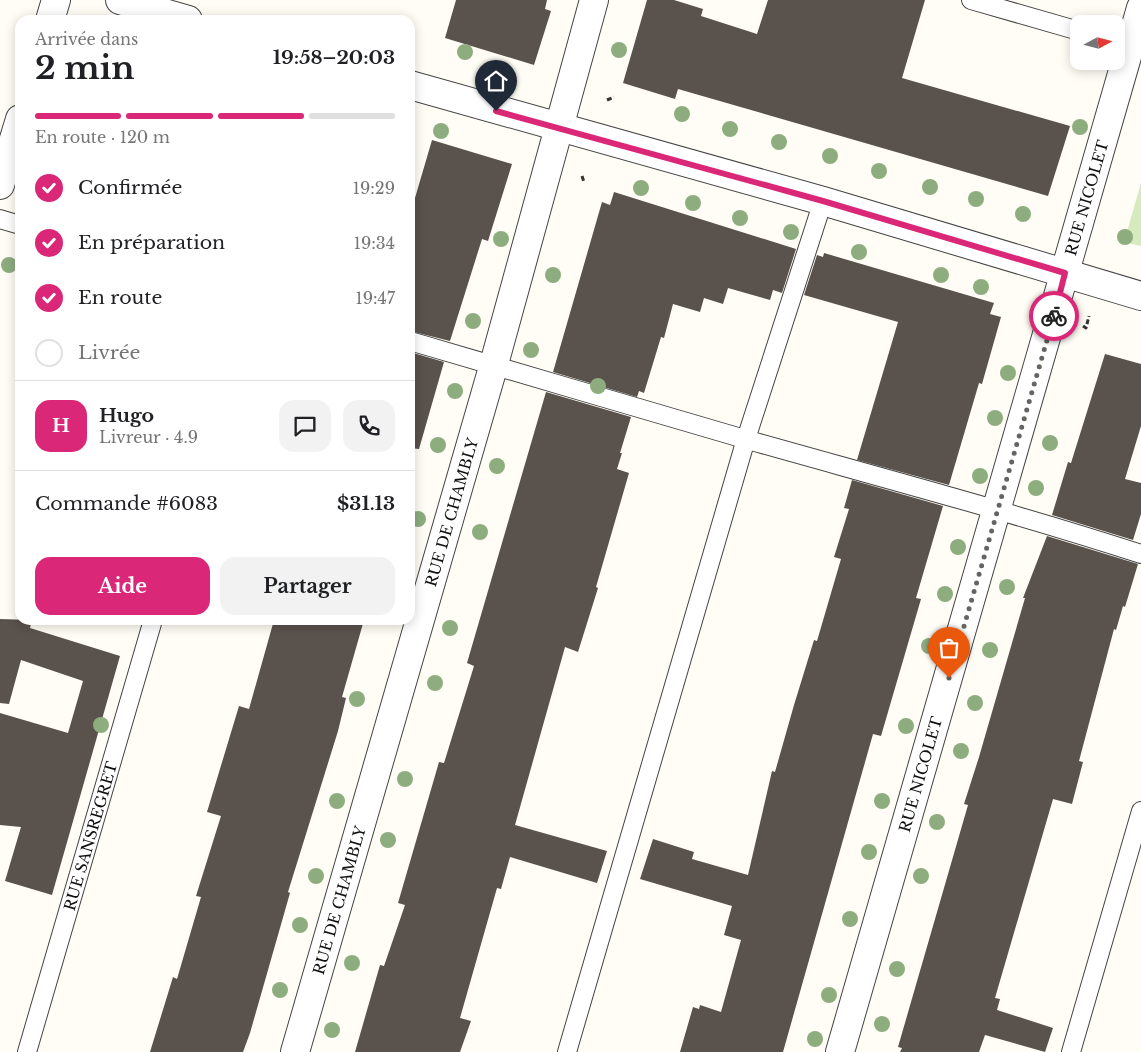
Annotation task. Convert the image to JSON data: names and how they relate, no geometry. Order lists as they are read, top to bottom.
{
  "streets": {
    "street": ["RUE NICOLET", "RUE DE CHAMBLY"],
    "lane": ["RUE SANSREGRET"]
  },
  "north": "right",
  "page": {
    "heading": ["2 min", "Arrivée dans", "19:58–20:03"],
    "panel": [
      "Hugo",
      "Livreur · 4.9",
      "Commande #6083",
      "$31.13"
    ],
    "bar": "En route · 120 m",
    "list": [
      ["Confirmée", "19:29"],
      ["En préparation", "19:34"],
      ["En route", "19:47"],
      "Livrée"
    ],
    "round": "H",
    "buttons": ["Aide", "Partager"]
  }
}
